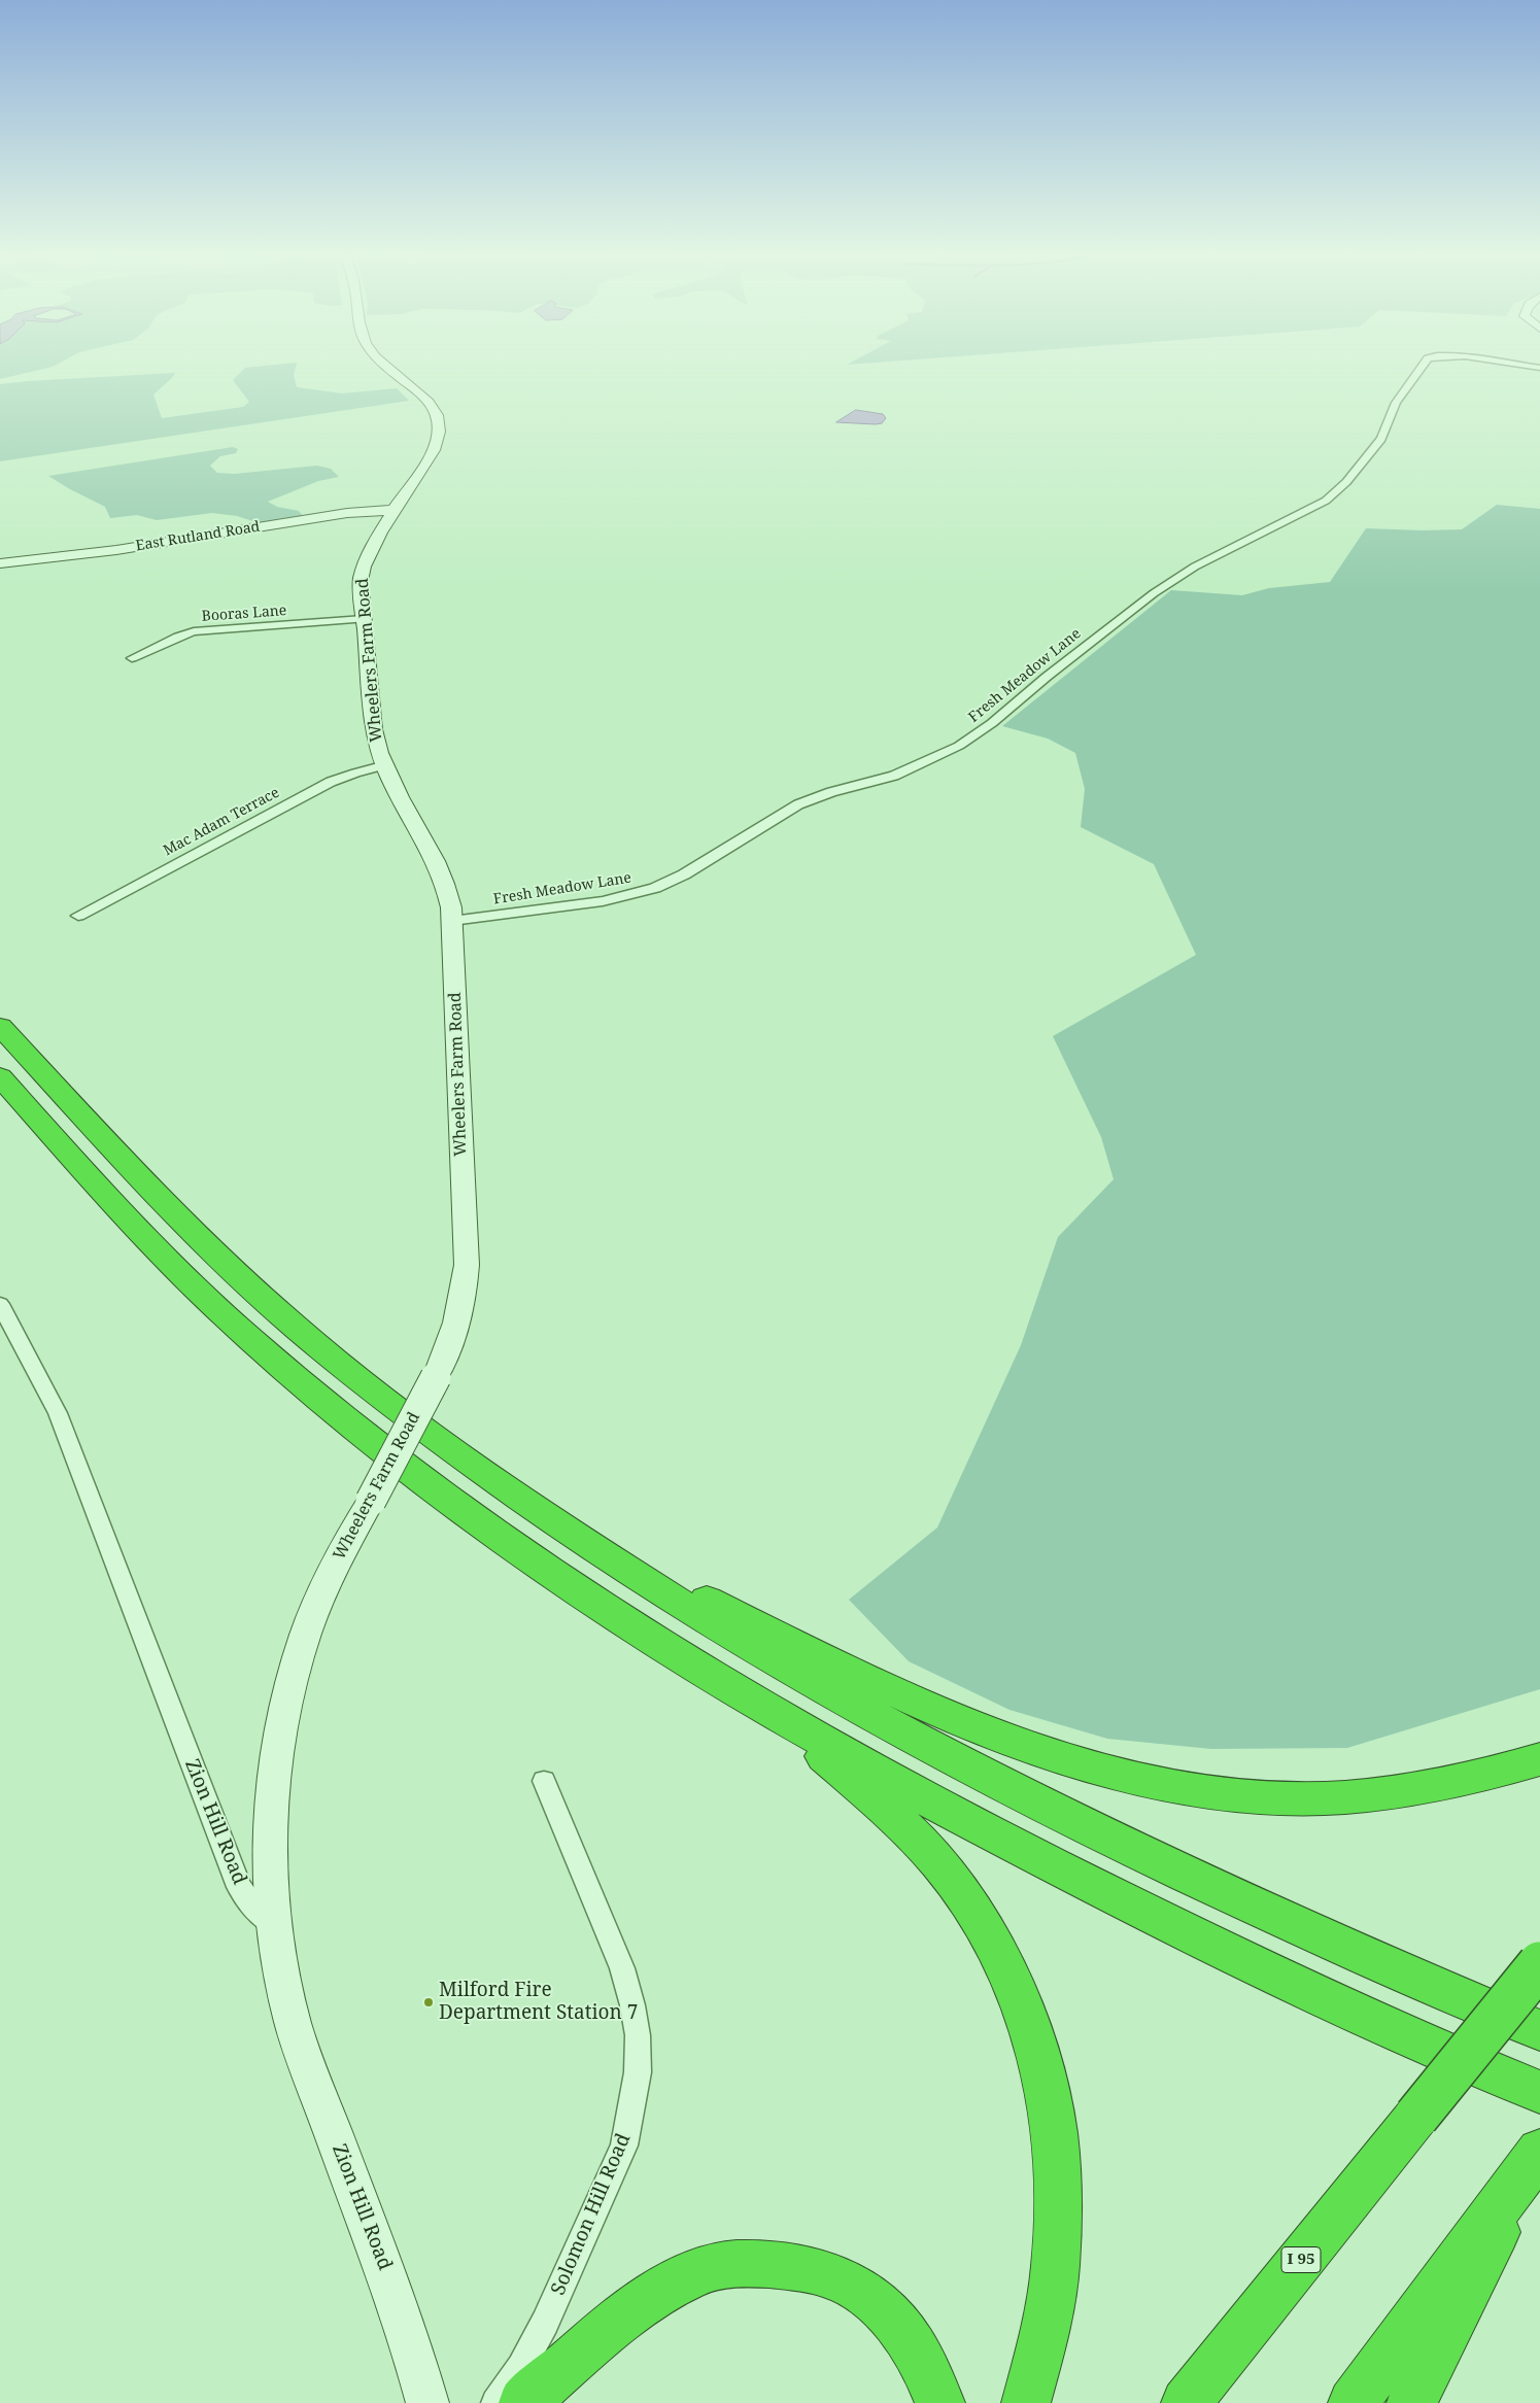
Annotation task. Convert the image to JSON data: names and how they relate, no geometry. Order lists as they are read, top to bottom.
{
  "streets": {
    "highway": ["I 95"],
    "main road": ["East Rutland Road", "Wheelers Farm Road", "Zion Hill Road"],
    "street": [
      "Booras Lane",
      "Fresh Meadow Lane",
      "Mac Adam Terrace",
      "Solomon Hill Road"
    ]
  },
  "crossings": [
    ["East Rutland Road", "Wheelers Farm Road"],
    ["Booras Lane", "Wheelers Farm Road"],
    ["Wheelers Farm Road", "Fresh Meadow Lane"],
    ["Wheelers Farm Road", "Mac Adam Terrace"],
    ["Wheelers Farm Road", "Zion Hill Road"]
  ],
  "places": ["Milford Fire Department Station 7"]
}
